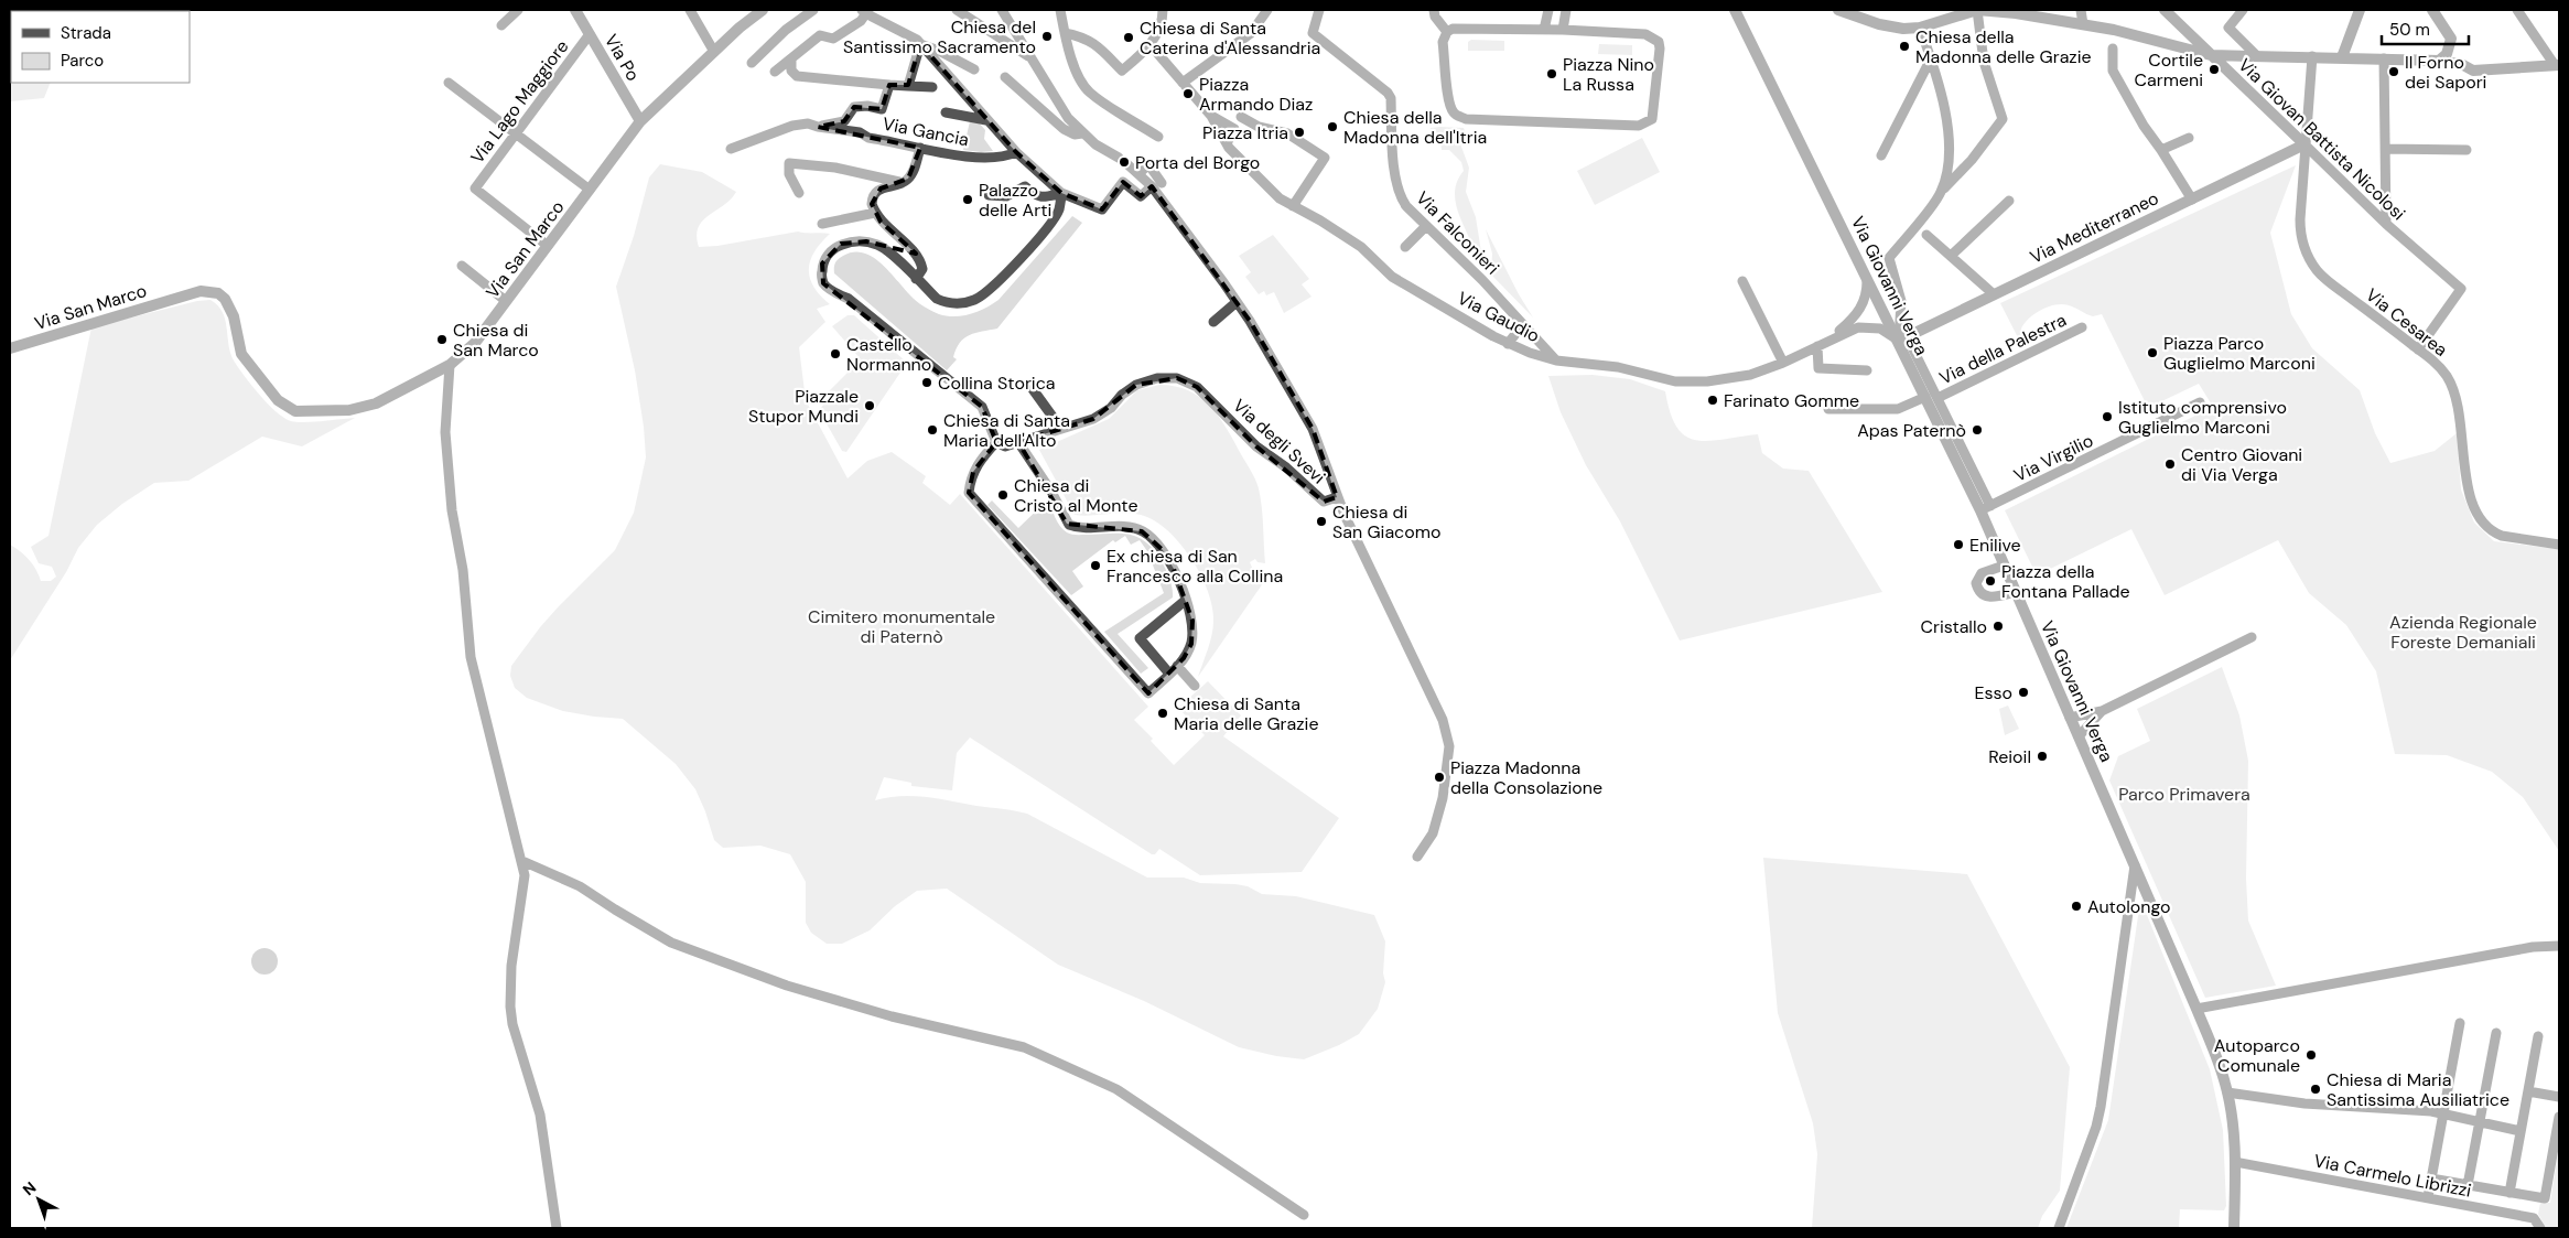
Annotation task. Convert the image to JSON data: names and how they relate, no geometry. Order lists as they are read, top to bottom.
{
  "streets": {
    "street": [
      "Via Po",
      "Via Lago Maggiore",
      "Via Gancia",
      "Via Giovan Battista Nicolosi",
      "Via Mediterraneo",
      "Via Falconieri",
      "Via San Marco",
      "Via Giovanni Verga",
      "Via Gaudio",
      "Via Cesarea",
      "Via della Palestra",
      "Via degli Svevi",
      "Via Virgilio",
      "Via Carmelo Librizzi"
    ]
  },
  "crossings": [
    ["Via Po", "Via Lago Maggiore"],
    ["Via Po", "Via San Marco"],
    ["Via Lago Maggiore", "Via San Marco"],
    ["Via Giovan Battista Nicolosi", "Via Mediterraneo"],
    ["Via Giovan Battista Nicolosi", "Via Cesarea"],
    ["Via Mediterraneo", "Via Giovanni Verga"],
    ["Via Mediterraneo", "Via Cesarea"],
    ["Via Falconieri", "Via Gaudio"],
    ["Via Giovanni Verga", "Via della Palestra"],
    ["Via Giovanni Verga", "Via Virgilio"],
    ["Via Giovanni Verga", "Via Carmelo Librizzi"]
  ],
  "parks": ["Cimitero monumentale di Paternò", "Azienda Regionale Foreste Demaniali", "Parco Primavera"],
  "places": [
    "Chiesa del Santissimo Sacramento",
    "Chiesa di Santa Caterina d'Alessandria",
    "Chiesa della Madonna delle Grazie",
    "Cortile Carmeni",
    "Il Forno dei Sapori",
    "Piazza Nino La Russa",
    "Piazza Armando Diaz",
    "Chiesa della Madonna dell'Itria",
    "Piazza Itria",
    "Porta del Borgo",
    "Palazzo delle Arti",
    "Chiesa di San Marco",
    "Piazza Parco Guglielmo Marconi",
    "Castello Normanno",
    "Collina Storica",
    "Farinato Gomme",
    "Piazzale Stupor Mundi",
    "Istituto comprensivo Guglielmo Marconi",
    "Chiesa di Santa Maria dell'Alto",
    "Apas Paternò",
    "Centro Giovani di Via Verga",
    "Chiesa di Cristo al Monte",
    "Chiesa di San Giacomo",
    "Enilive",
    "Ex chiesa di San Francesco alla Collina",
    "Piazza della Fontana Pallade",
    "Cristallo",
    "Esso",
    "Chiesa di Santa Maria delle Grazie",
    "Reioil",
    "Piazza Madonna della Consolazione",
    "Autolongo",
    "Autoparco Comunale",
    "Chiesa di Maria Santissima Ausiliatrice"
  ],
  "legend": ["Strada", "Parco"],
  "scale_bar": "50 m",
  "north": "top left"
}
